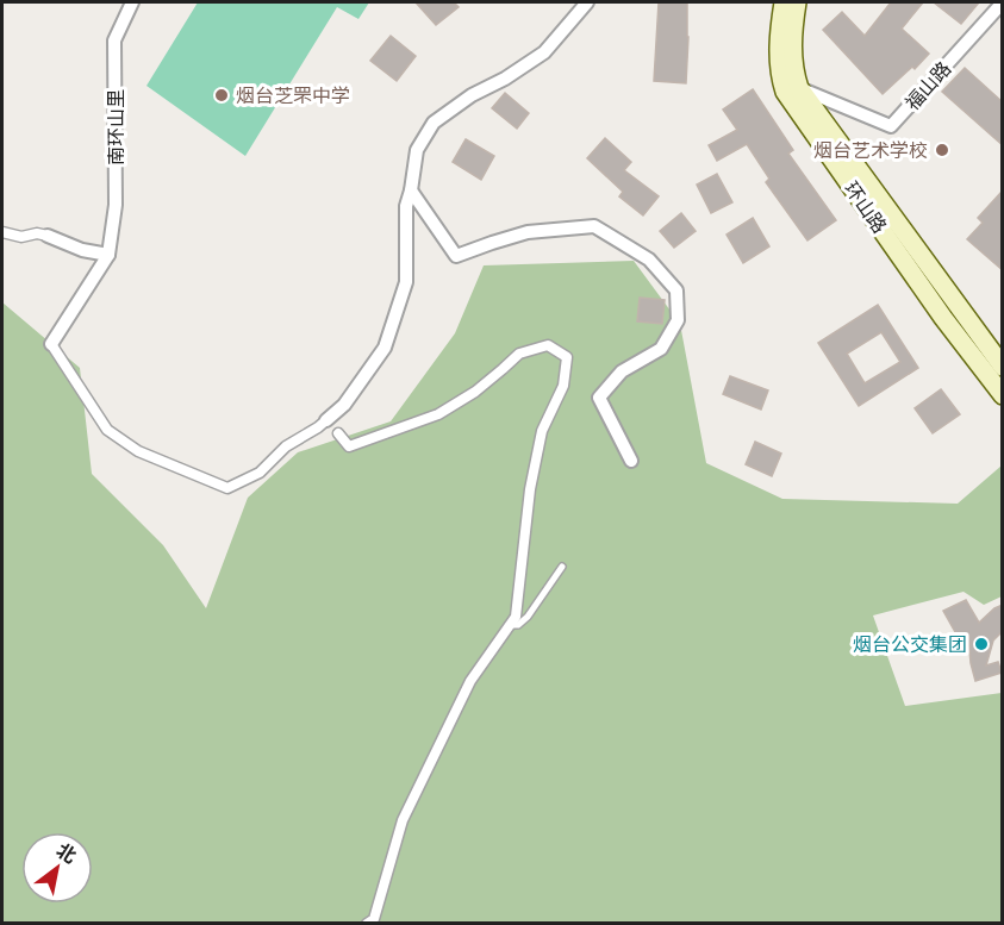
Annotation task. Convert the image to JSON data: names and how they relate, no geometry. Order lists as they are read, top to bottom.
{
  "streets": {
    "main road": ["环山路"],
    "street": ["福山路", "南环山里"]
  },
  "crossings": [
    ["福山路", "环山路"]
  ],
  "places": ["烟台芝罘中学", "烟台艺术学校", "烟台公交集团"],
  "north": "top right"
}
